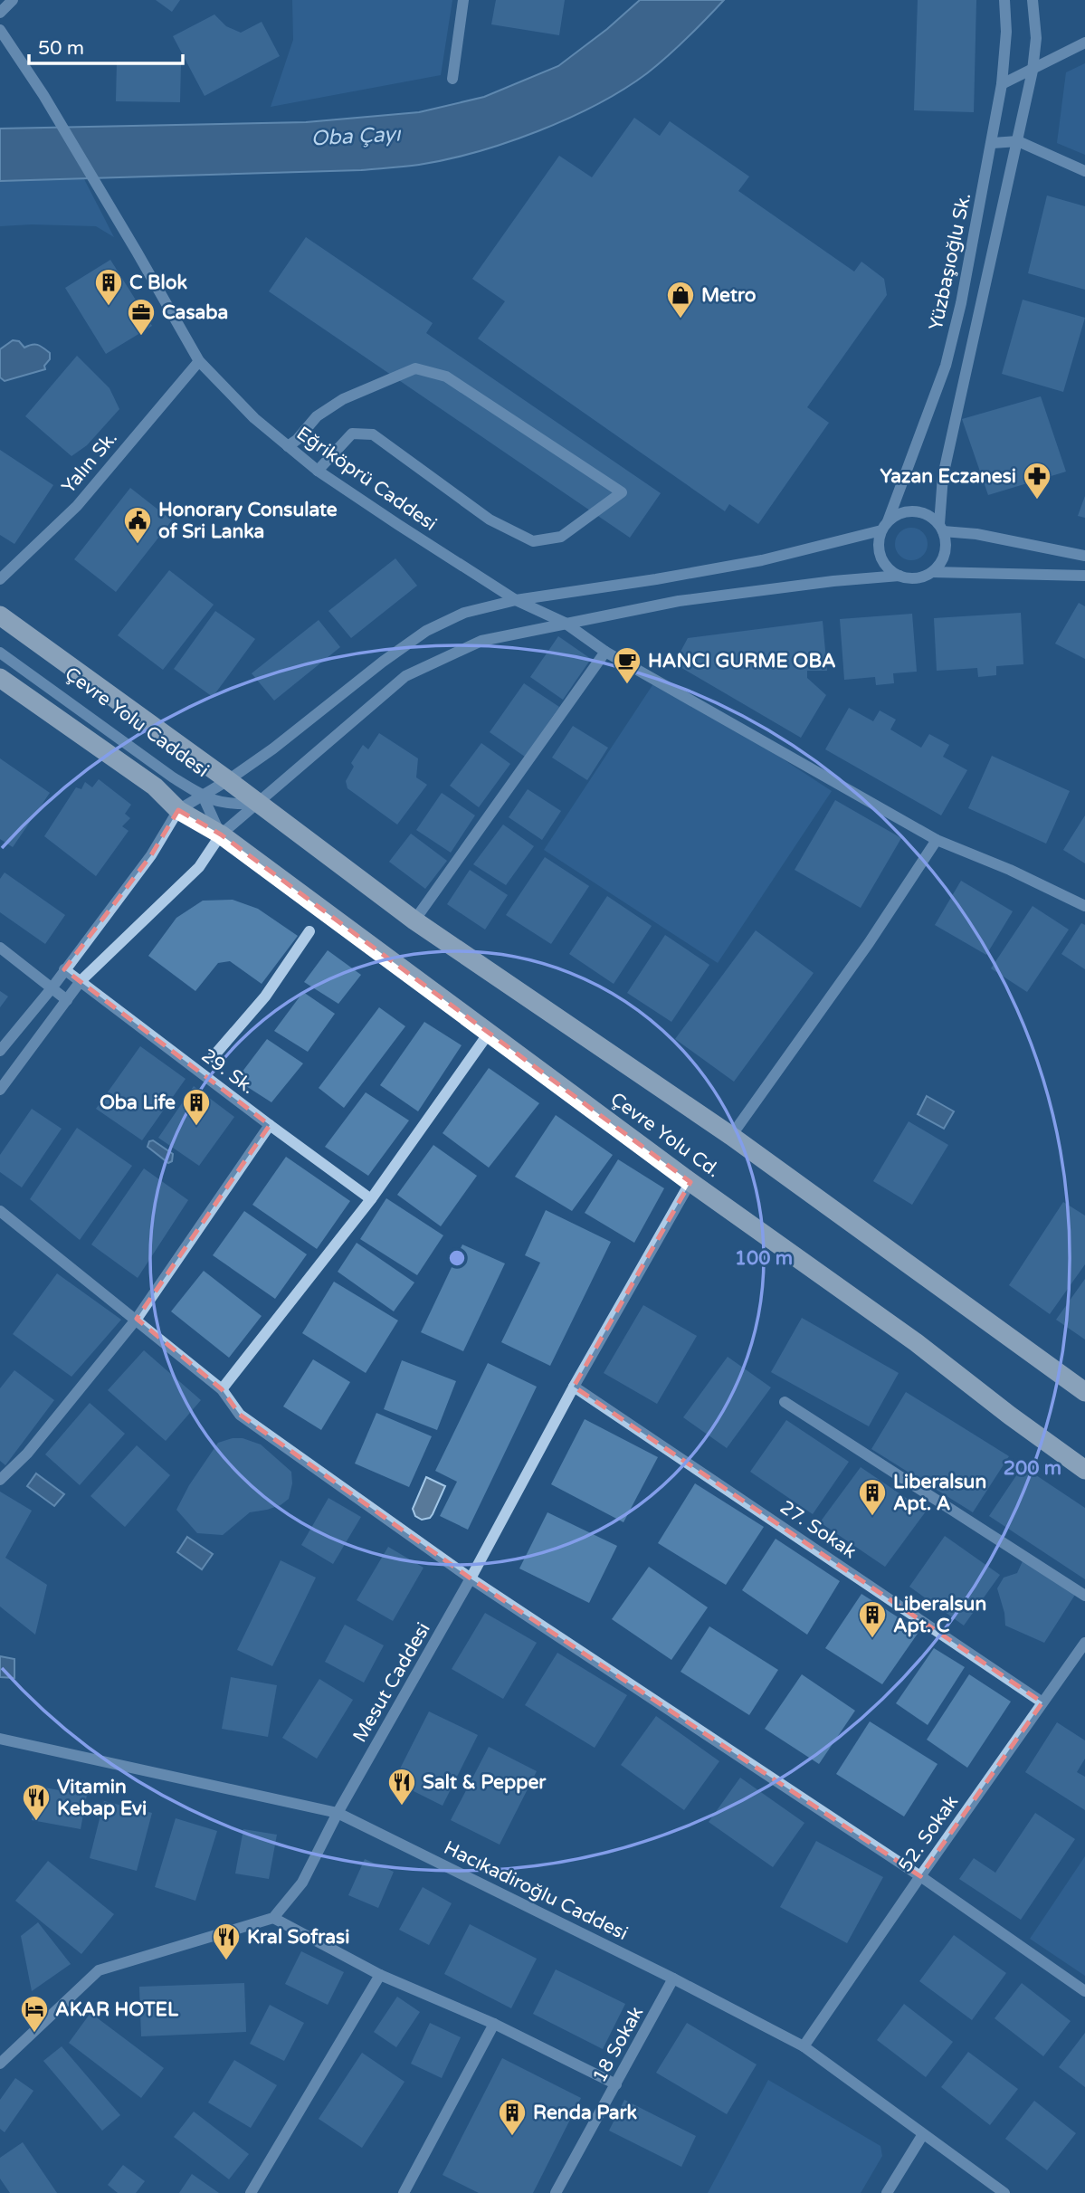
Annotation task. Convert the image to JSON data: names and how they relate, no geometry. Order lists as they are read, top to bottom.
{
  "streets": {
    "highway": ["Çevre Yolu Caddesi", "Çevre Yolu Cd."],
    "street": [
      "Yüzbaşıoğlu Sk.",
      "Yalın Sk.",
      "Eğriköprü Caddesi",
      "29. Sk.",
      "27. Sokak",
      "Mesut Caddesi",
      "52. Sokak",
      "Hacıkadiroğlu Caddesi",
      "18 Sokak"
    ]
  },
  "crossings": [
    ["Yalın Sk.", "Eğriköprü Caddesi"],
    ["Çevre Yolu Caddesi", "Çevre Yolu Cd."],
    ["Çevre Yolu Cd.", "Mesut Caddesi"],
    ["27. Sokak", "Mesut Caddesi"],
    ["27. Sokak", "52. Sokak"],
    ["Mesut Caddesi", "Hacıkadiroğlu Caddesi"],
    ["52. Sokak", "Hacıkadiroğlu Caddesi"],
    ["Hacıkadiroğlu Caddesi", "18 Sokak"]
  ],
  "water": ["Oba Çayı"],
  "places": {
    "building": [
      "C Blok",
      "Oba Life",
      "Liberalsun Apt. A",
      "Liberalsun Apt. C",
      "Renda Park"
    ],
    "shop": ["Metro"],
    "office": ["Casaba"],
    "pharmacy": ["Yazan Eczanesi"],
    "public building": ["Honorary Consulate of Sri Lanka"],
    "cafe": ["HANCI GURME OBA"],
    "restaurant": ["Salt & Pepper", "Vitamin Kebap Evi", "Kral Sofrasi"],
    "hotel": ["AKAR HOTEL"]
  },
  "scale_bar": "50 m",
  "rings": ["100 m", "200 m"]
}
